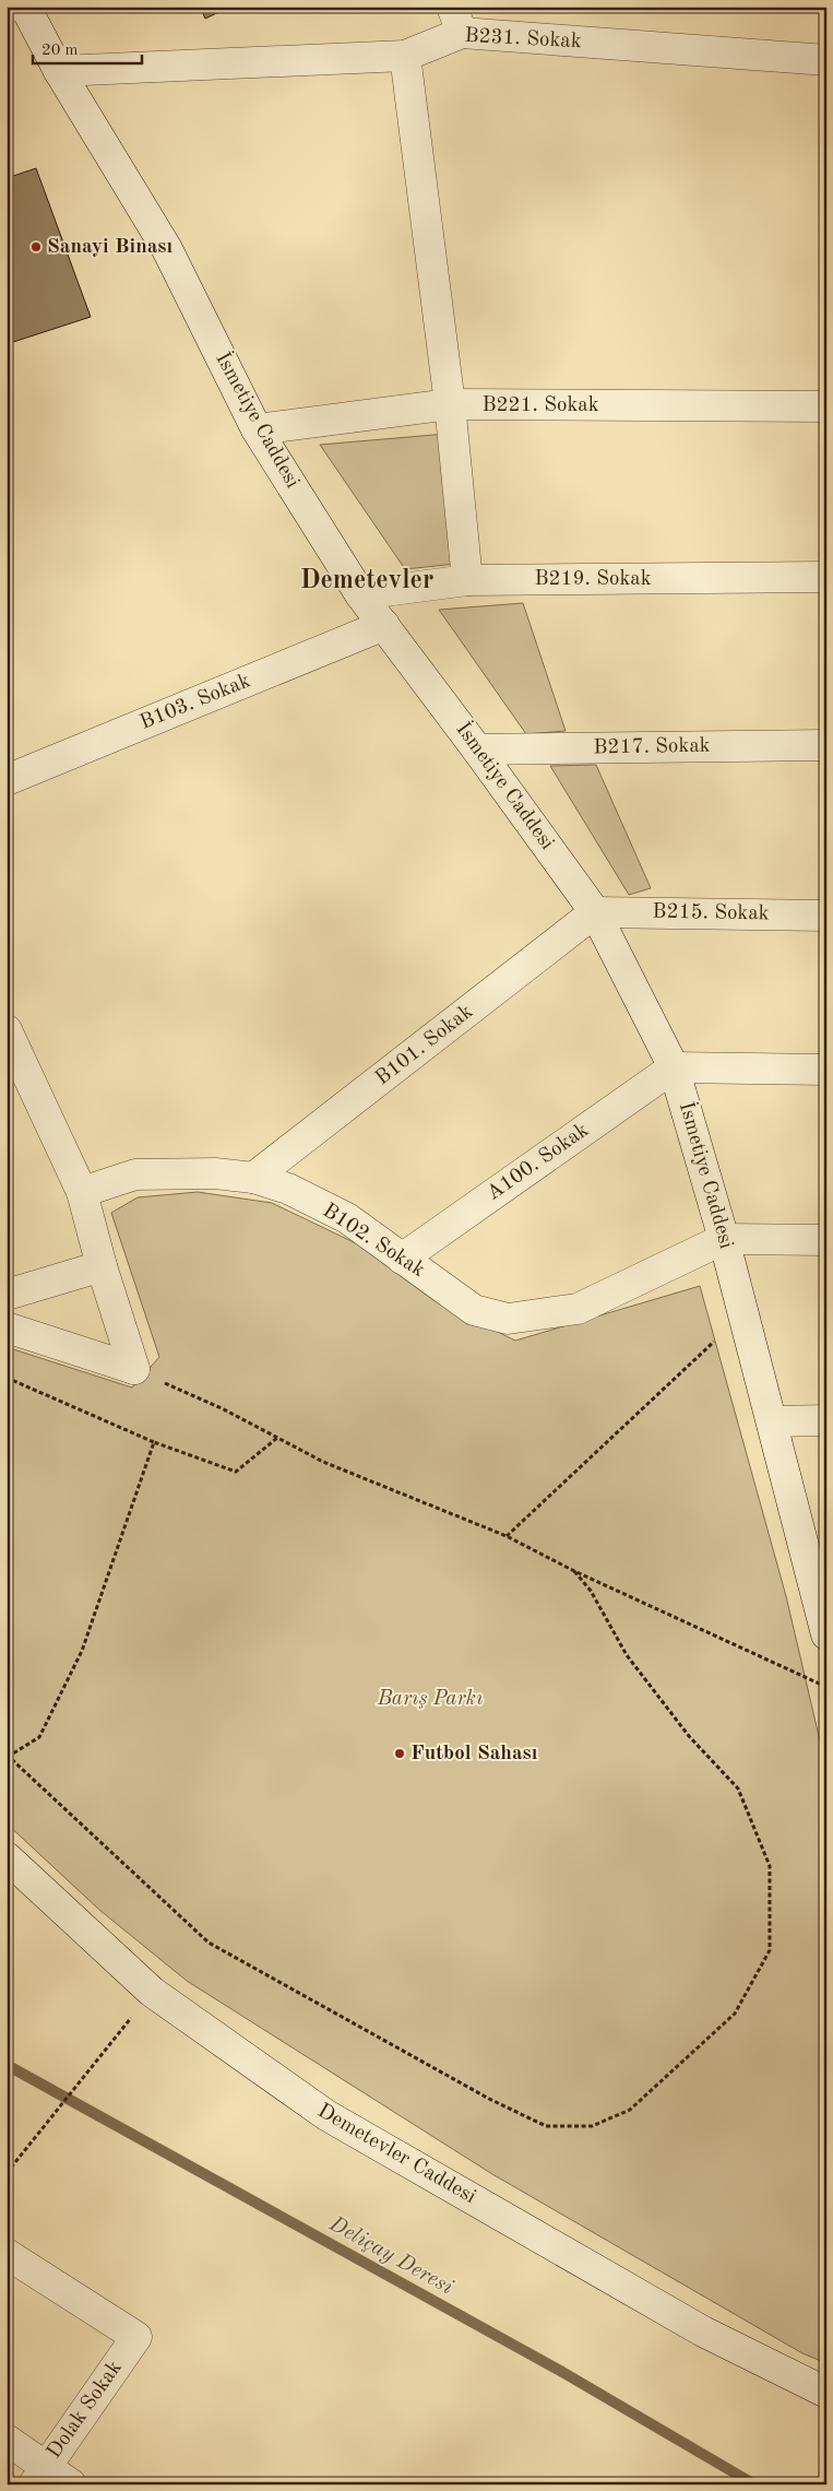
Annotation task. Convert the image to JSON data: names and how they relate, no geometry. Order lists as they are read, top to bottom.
{
  "streets": {
    "street": [
      "B231. Sokak",
      "B221. Sokak",
      "İsmetiye Caddesi",
      "B219. Sokak",
      "B103. Sokak",
      "B217. Sokak",
      "B215. Sokak",
      "B101. Sokak",
      "A100. Sokak",
      "B102. Sokak",
      "Demetevler Caddesi",
      "Dolak Sokak"
    ]
  },
  "crossings": [
    ["B231. Sokak", "İsmetiye Caddesi"],
    ["B221. Sokak", "İsmetiye Caddesi"],
    ["İsmetiye Caddesi", "B219. Sokak"],
    ["İsmetiye Caddesi", "B103. Sokak"],
    ["İsmetiye Caddesi", "B217. Sokak"],
    ["İsmetiye Caddesi", "B215. Sokak"],
    ["İsmetiye Caddesi", "B101. Sokak"],
    ["İsmetiye Caddesi", "A100. Sokak"],
    ["İsmetiye Caddesi", "B102. Sokak"],
    ["B215. Sokak", "B101. Sokak"],
    ["B101. Sokak", "B102. Sokak"],
    ["A100. Sokak", "B102. Sokak"]
  ],
  "districts": ["Demetevler"],
  "water": ["Deliçay Deresi"],
  "parks": ["Barış Parkı"],
  "places": ["Sanayi Binası", "Futbol Sahası"],
  "scale_bar": "20 m"
}
